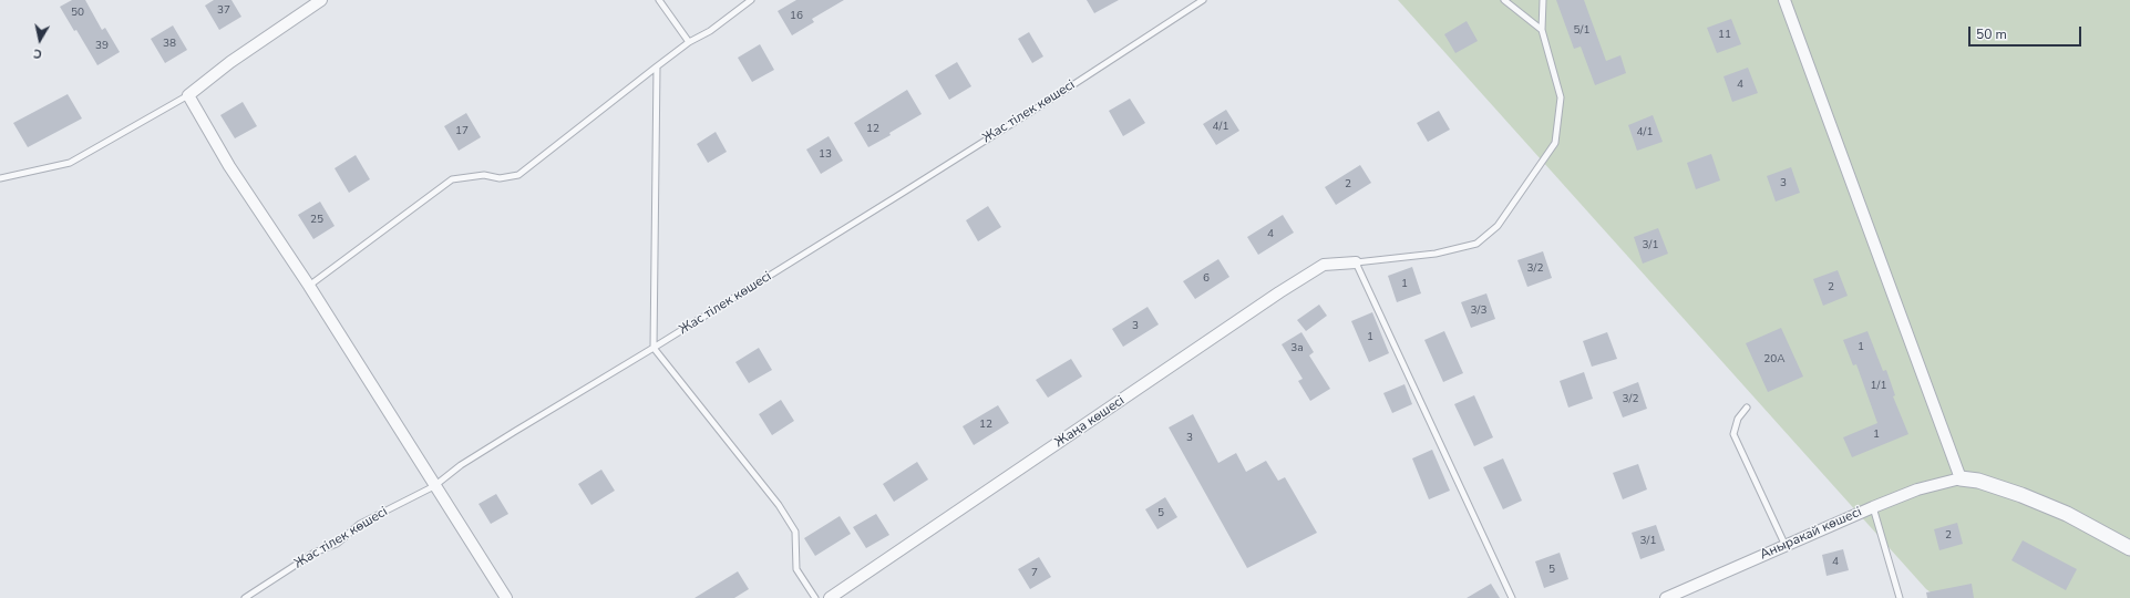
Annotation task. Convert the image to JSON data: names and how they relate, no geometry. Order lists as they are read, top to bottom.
{
  "streets": {
    "street": ["Жаңа көшесі", "Аныракай көшесі"],
    "lane": ["Жас тілек көшесі"]
  },
  "house_numbers": [
    "37",
    "50",
    "16",
    "5/1",
    "11",
    "38",
    "39",
    "4",
    "4/1",
    "12",
    "17",
    "4/1",
    "13",
    "3",
    "2",
    "25",
    "4",
    "3/1",
    "3/2",
    "6",
    "1",
    "2",
    "3/3",
    "3",
    "1",
    "1",
    "3а",
    "20А",
    "1/1",
    "3/2",
    "12",
    "1",
    "3",
    "5",
    "2",
    "3/1",
    "4",
    "5",
    "7"
  ],
  "scale_bar": "50 m",
  "north": "bottom"
}
